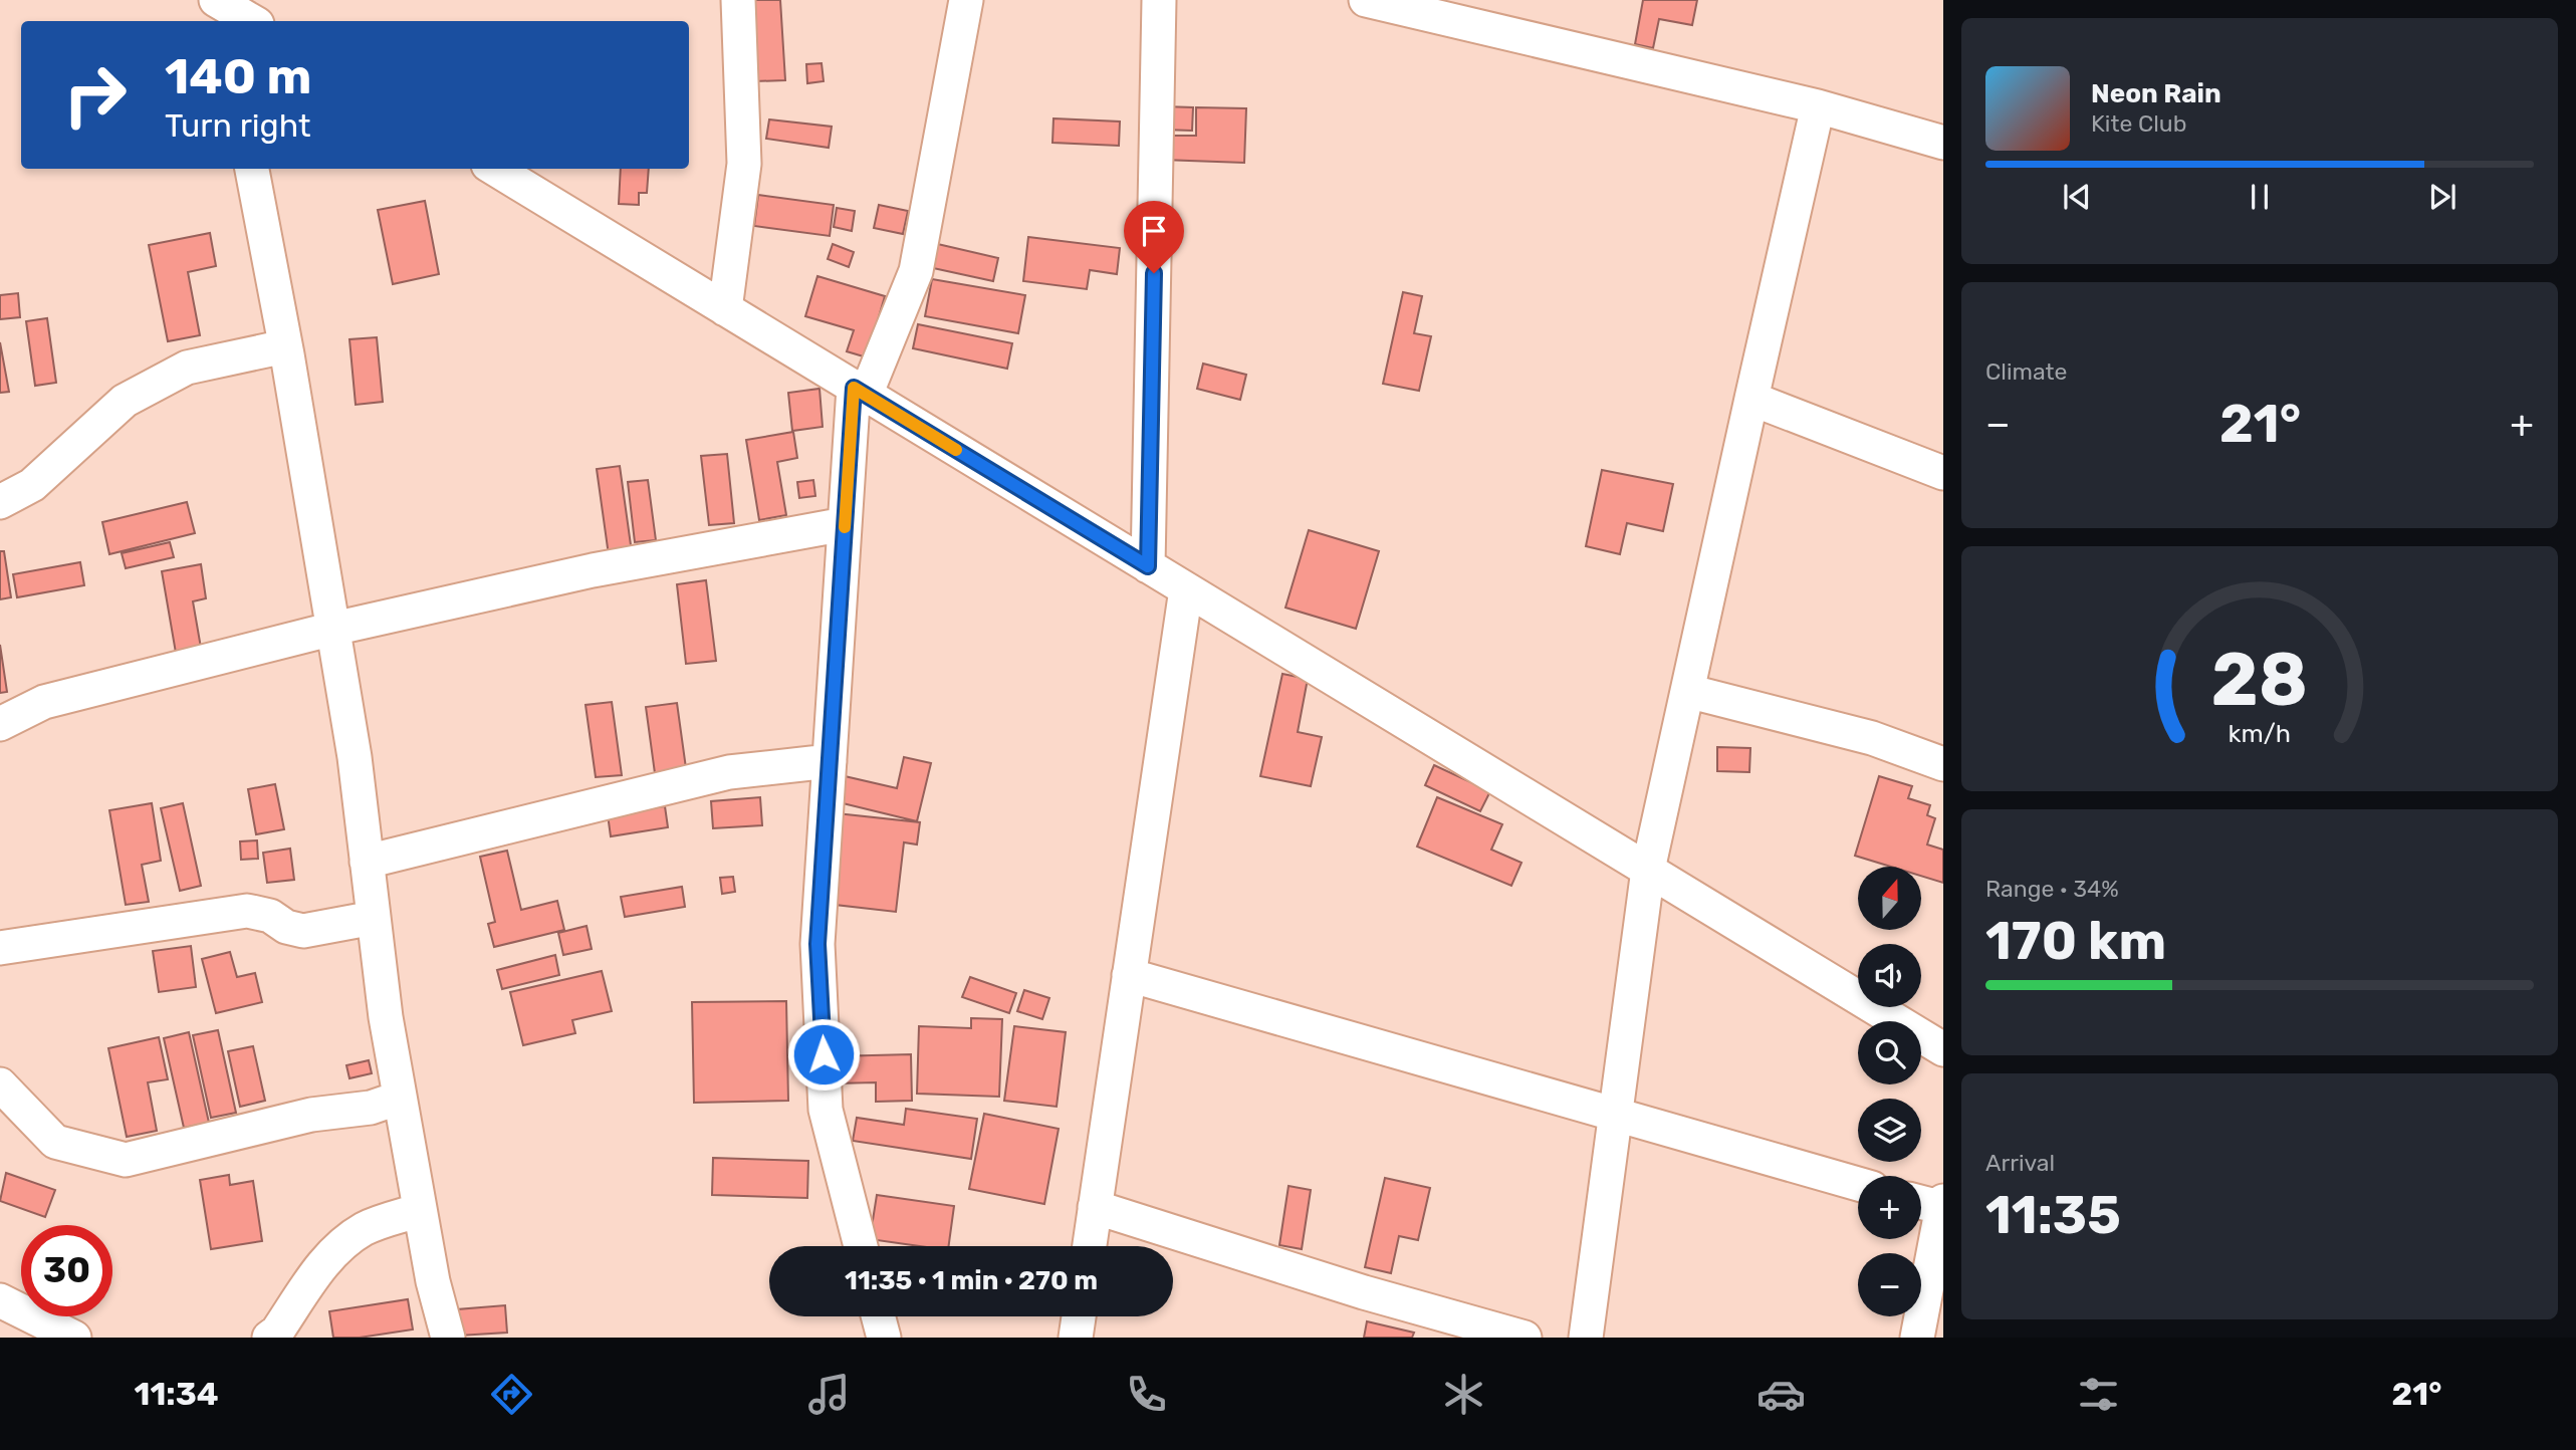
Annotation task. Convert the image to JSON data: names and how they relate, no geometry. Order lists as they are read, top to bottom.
{
  "north": "top",
  "page": {
    "turn": ["140 m", "Turn right"],
    "song": ["Neon Rain", "Kite Club"],
    "tile": [
      "Climate",
      ["Range · 34%", "170 km"],
      ["Arrival", "11:35"]
    ],
    "heat": ["−", "21°", "+"],
    "map_buttons": ["+", "−"],
    "limit": "30",
    "trip": "11:35 · 1 min · 270 m",
    "tabs": ["11:34", "21°"],
    "gauge": ["28", "km/h"]
  }
}
